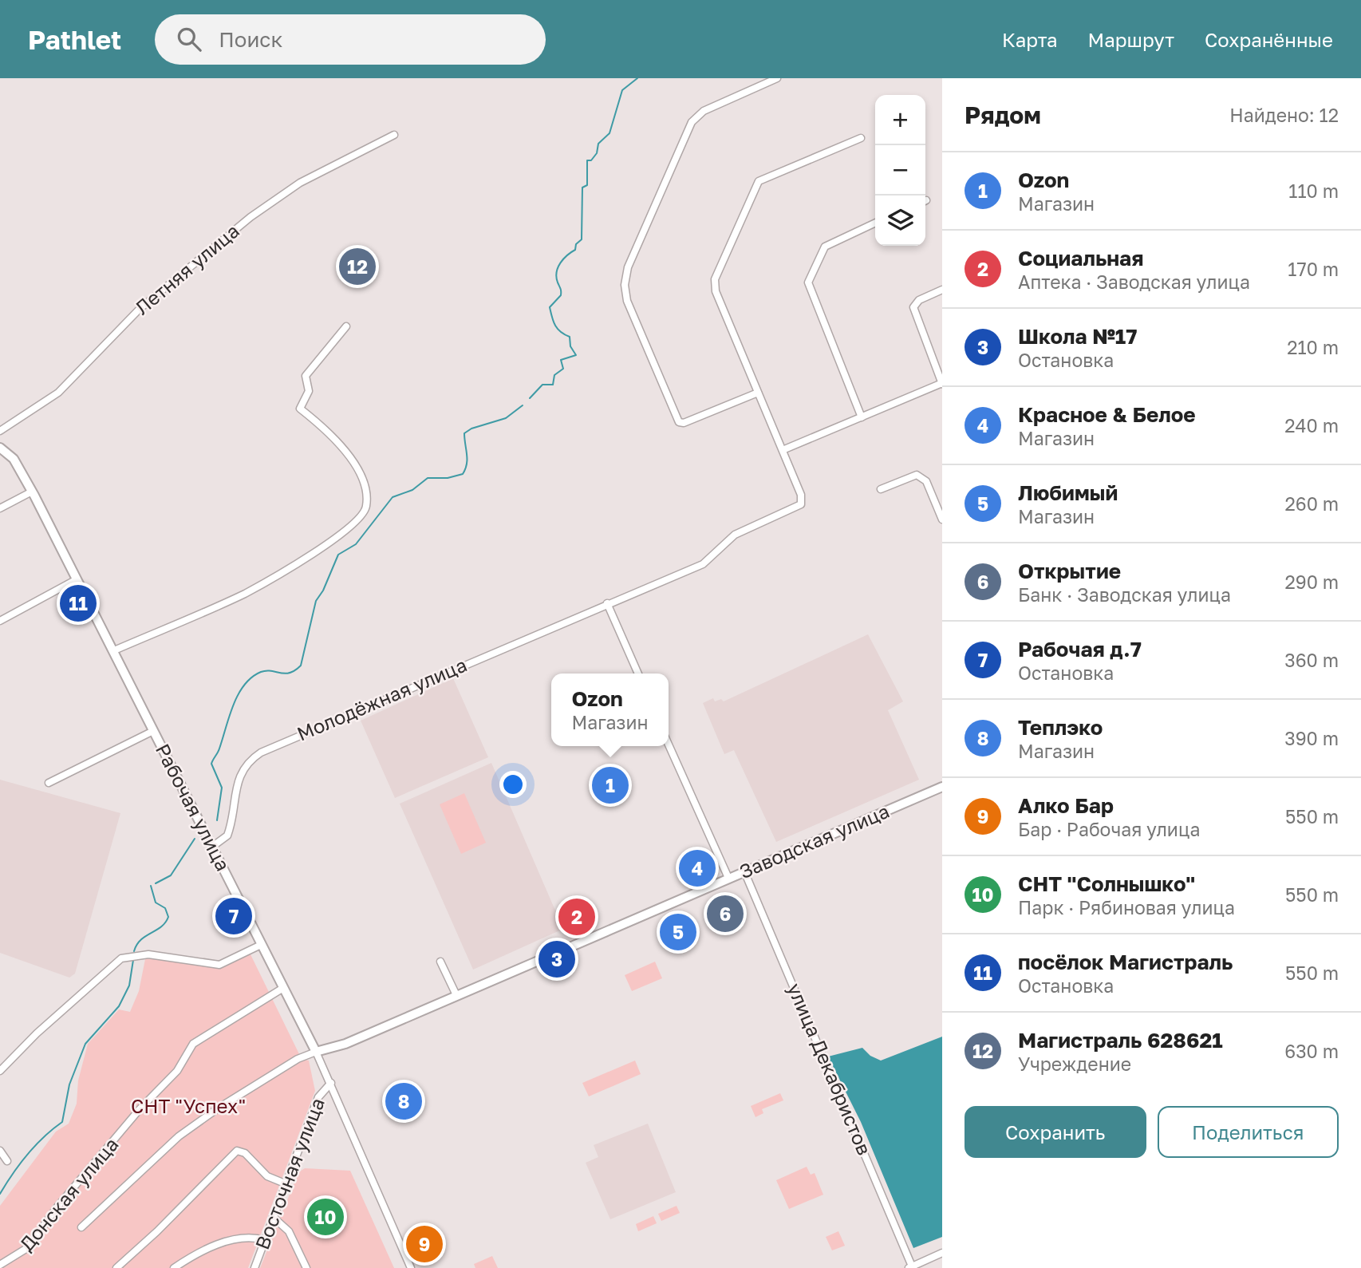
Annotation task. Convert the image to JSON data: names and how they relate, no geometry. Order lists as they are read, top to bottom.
{
  "streets": {
    "street": [
      "Летняя улица",
      "Молодёжная улица",
      "Рабочая улица",
      "Заводская улица",
      "улица Декабристов",
      "Восточная улица",
      "Донская улица"
    ]
  },
  "crossings": [
    ["Молодёжная улица", "Рабочая улица"],
    ["Рабочая улица", "Заводская улица"],
    ["Рабочая улица", "Восточная улица"],
    ["Рабочая улица", "Донская улица"],
    ["Заводская улица", "улица Декабристов"]
  ],
  "parks": ["СНТ \"Успех\""],
  "page": {
    "header": "Pathlet",
    "search": "Поиск",
    "nav": ["Карта", "Маршрут", "Сохранённые"],
    "heading": ["Рядом", "Найдено: 12"],
    "map_buttons": ["+", "−"],
    "list": [
      {
        "mark": "1",
        "name": "Ozon",
        "note": "Магазин",
        "value": "110 m"
      },
      {
        "mark": "2",
        "name": "Социальная",
        "note": "Аптека · Заводская улица",
        "value": "170 m"
      },
      {
        "mark": "3",
        "name": "Школа №17",
        "note": "Остановка",
        "value": "210 m"
      },
      {
        "mark": "4",
        "name": "Красное & Белое",
        "note": "Магазин",
        "value": "240 m"
      },
      {
        "mark": "5",
        "name": "Любимый",
        "note": "Магазин",
        "value": "260 m"
      },
      {
        "mark": "6",
        "name": "Открытие",
        "note": "Банк · Заводская улица",
        "value": "290 m"
      },
      {
        "mark": "7",
        "name": "Рабочая д.7",
        "note": "Остановка",
        "value": "360 m"
      },
      {
        "mark": "8",
        "name": "Теплэко",
        "note": "Магазин",
        "value": "390 m"
      },
      {
        "mark": "9",
        "name": "Алко Бар",
        "note": "Бар · Рабочая улица",
        "value": "550 m"
      },
      {
        "mark": "10",
        "name": "СНТ \"Солнышко\"",
        "note": "Парк · Рябиновая улица",
        "value": "550 m"
      },
      {
        "mark": "11",
        "name": "посёлок Магистраль",
        "note": "Остановка",
        "value": "550 m"
      },
      {
        "mark": "12",
        "name": "Магистраль 628621",
        "note": "Учреждение",
        "value": "630 m"
      }
    ],
    "pins": [
      "12",
      "11",
      "1",
      "4",
      "6",
      "7",
      "2",
      "5",
      "3",
      "8",
      "10",
      "9"
    ],
    "popup": ["Ozon", "Магазин"],
    "buttons": ["Сохранить", "Поделиться"]
  }
}
